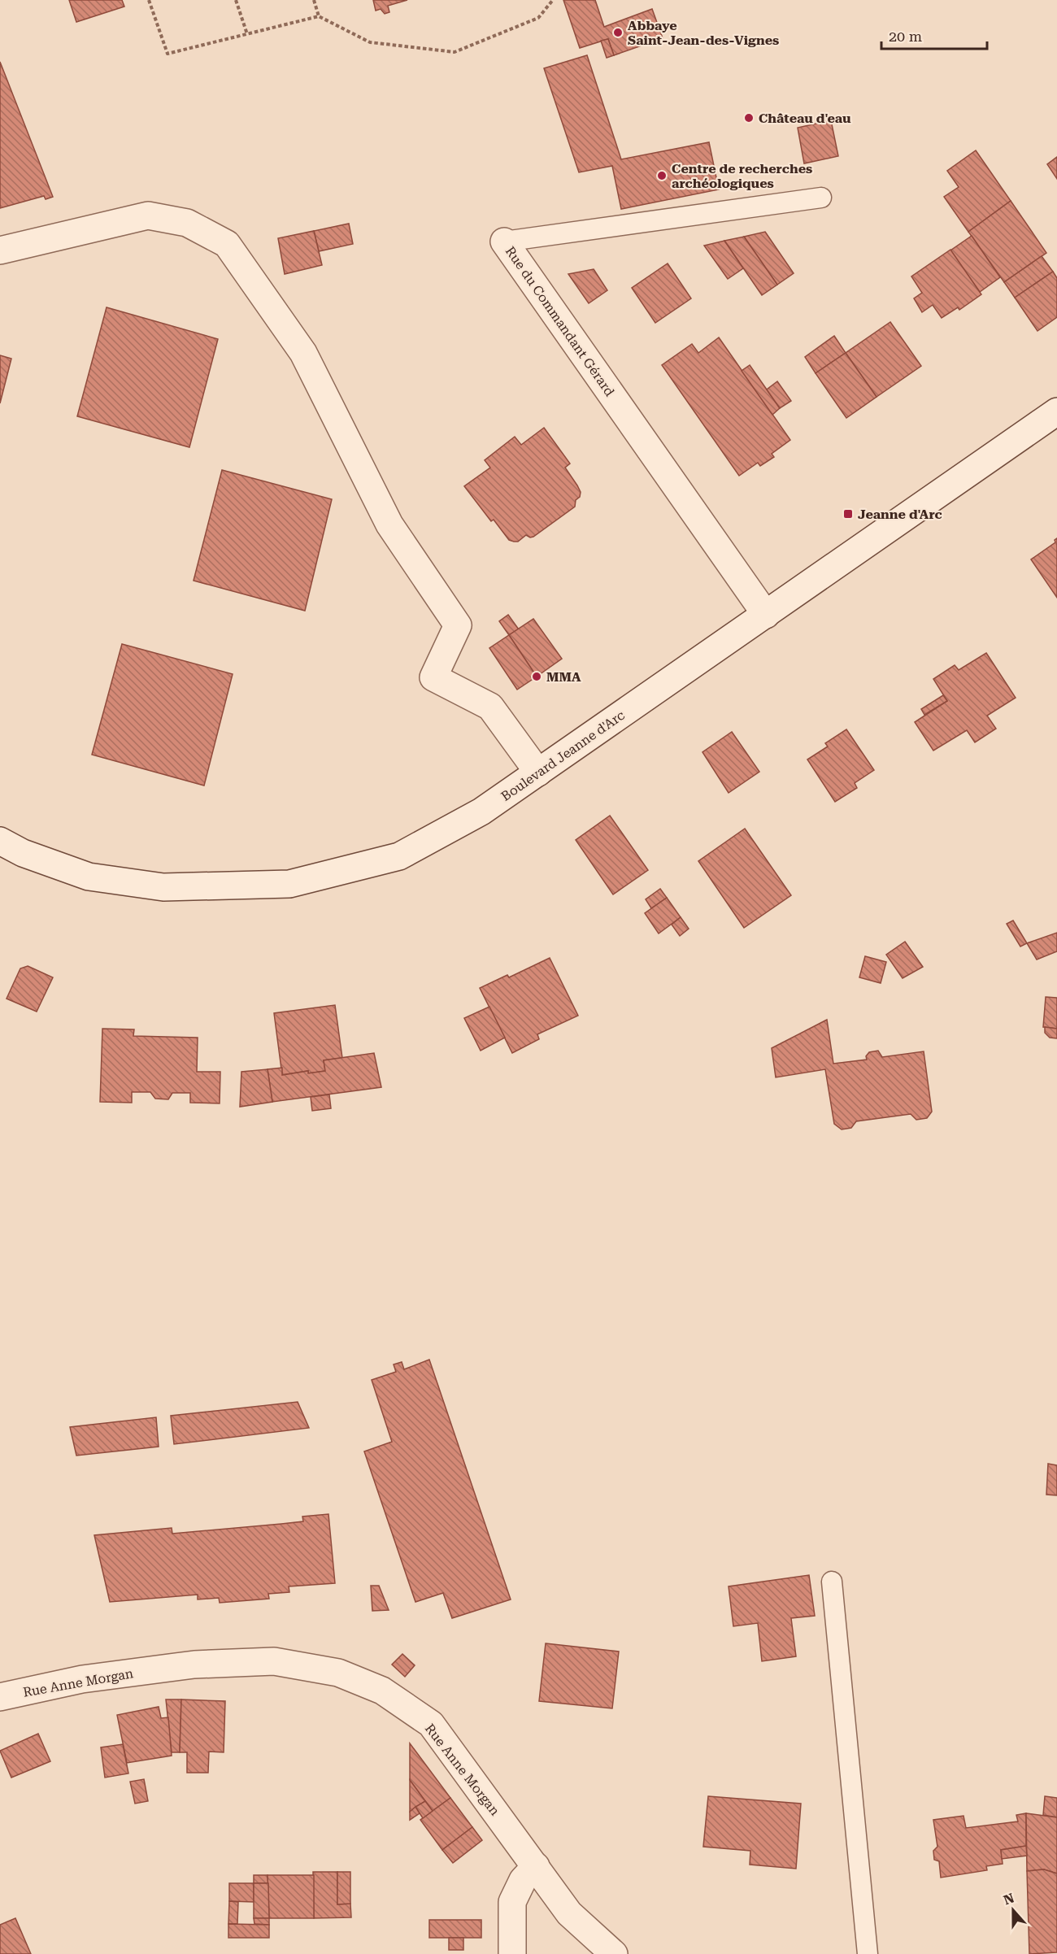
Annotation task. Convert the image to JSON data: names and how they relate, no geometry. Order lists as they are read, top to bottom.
{
  "streets": {
    "street": ["Rue du Commandant Gérard", "Boulevard Jeanne d'Arc", "Rue Anne Morgan"]
  },
  "crossings": [
    ["Rue du Commandant Gérard", "Boulevard Jeanne d'Arc"]
  ],
  "places": {
    "other": [
      "Abbaye Saint-Jean-des-Vignes",
      "Château d'eau",
      "Centre de recherches archéologiques",
      "MMA"
    ],
    "transit": ["Jeanne d'Arc"]
  },
  "scale_bar": "20 m",
  "north": "top"
}
